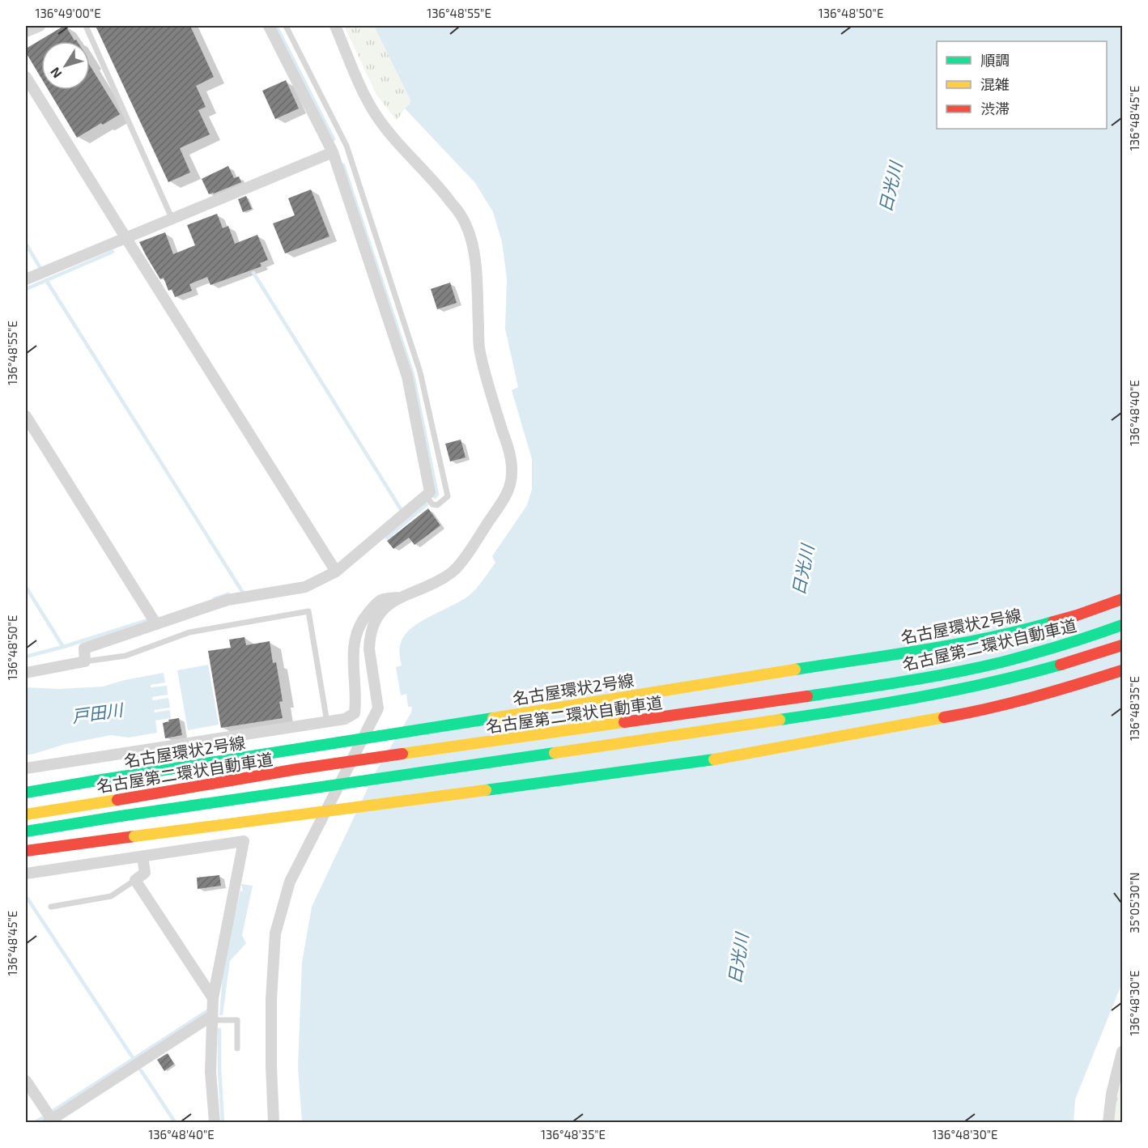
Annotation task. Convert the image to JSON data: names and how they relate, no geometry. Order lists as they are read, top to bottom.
{
  "streets": {
    "highway": ["名古屋環状2号線", "名古屋第二環状自動車道"]
  },
  "water": ["日光川", "戸田川"],
  "legend": ["順調", "混雑", "渋滞"],
  "north": "bottom left",
  "coordinates": [
    "136°49'00\"E",
    "136°48'55\"E",
    "136°48'50\"E",
    "136°48'45\"E",
    "136°48'40\"E",
    "136°48'35\"E",
    "35°05'30\"N",
    "136°48'30\"E"
  ]
}
